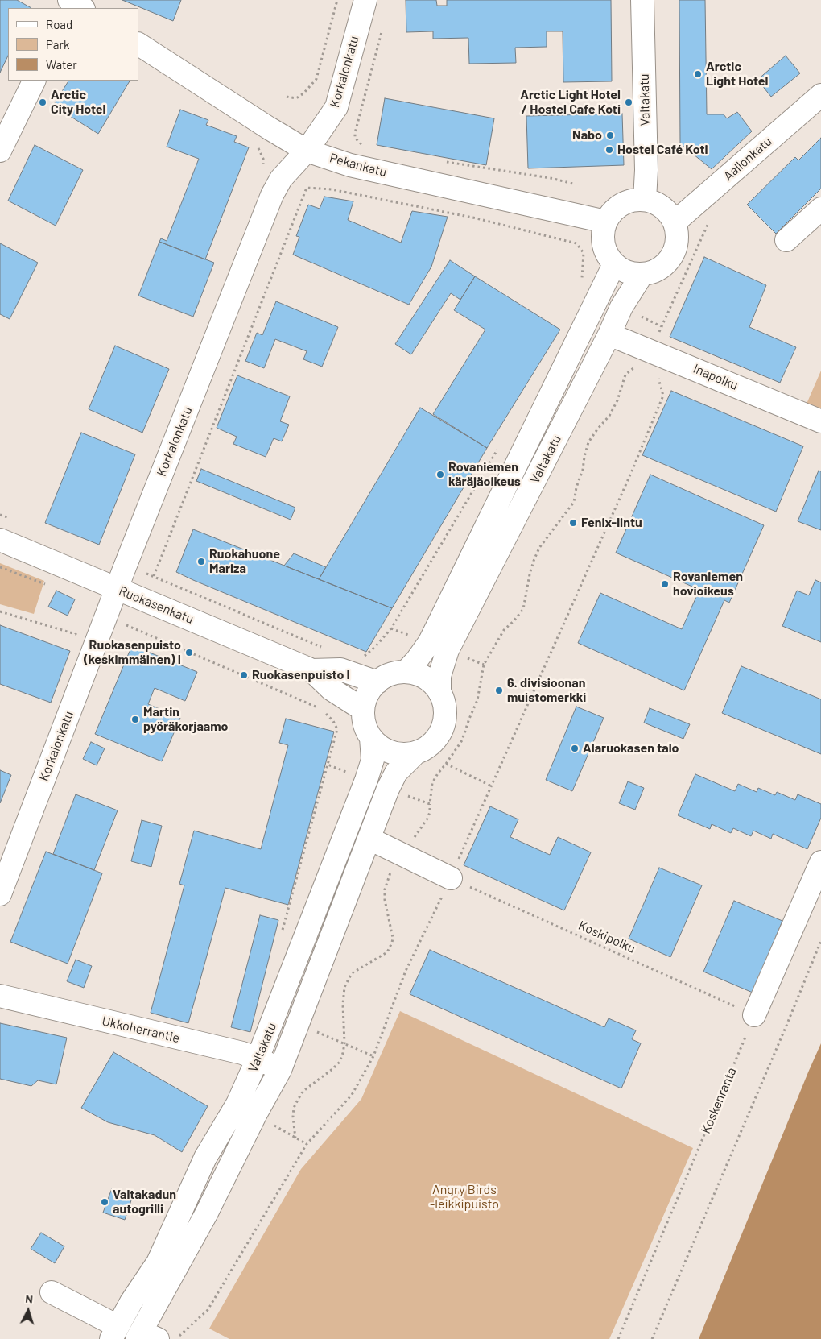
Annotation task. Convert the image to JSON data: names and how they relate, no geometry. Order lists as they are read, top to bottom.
{
  "streets": {
    "street": [
      "Korkalonkatu",
      "Valtakatu",
      "Aallonkatu",
      "Pekankatu",
      "Inapolku",
      "Ruokasenkatu",
      "Ukkoherrantie"
    ],
    "path": ["Koskipolku", "Koskenranta"]
  },
  "crossings": [
    ["Korkalonkatu", "Pekankatu"],
    ["Korkalonkatu", "Ruokasenkatu"],
    ["Valtakatu", "Aallonkatu"],
    ["Valtakatu", "Pekankatu"],
    ["Valtakatu", "Inapolku"],
    ["Valtakatu", "Ruokasenkatu"],
    ["Valtakatu", "Ukkoherrantie"],
    ["Aallonkatu", "Pekankatu"],
    ["Koskipolku", "Koskenranta"]
  ],
  "parks": ["Angry Birds -leikkipuisto"],
  "places": [
    "Arctic Light Hotel",
    "Arctic City Hotel",
    "Arctic Light Hotel / Hostel Cafe Koti",
    "Nabo",
    "Hostel Café Koti",
    "Rovaniemen käräjäoikeus",
    "Fenix-lintu",
    "Ruokahuone Mariza",
    "Rovaniemen hovioikeus",
    "Ruokasenpuisto (keskimmäinen) I",
    "Ruokasenpuisto I",
    "6. divisioonan muistomerkki",
    "Martin pyöräkorjaamo",
    "Alaruokasen talo",
    "Valtakadun autogrilli"
  ],
  "legend": ["Road", "Park", "Water"],
  "north": "top"
}
